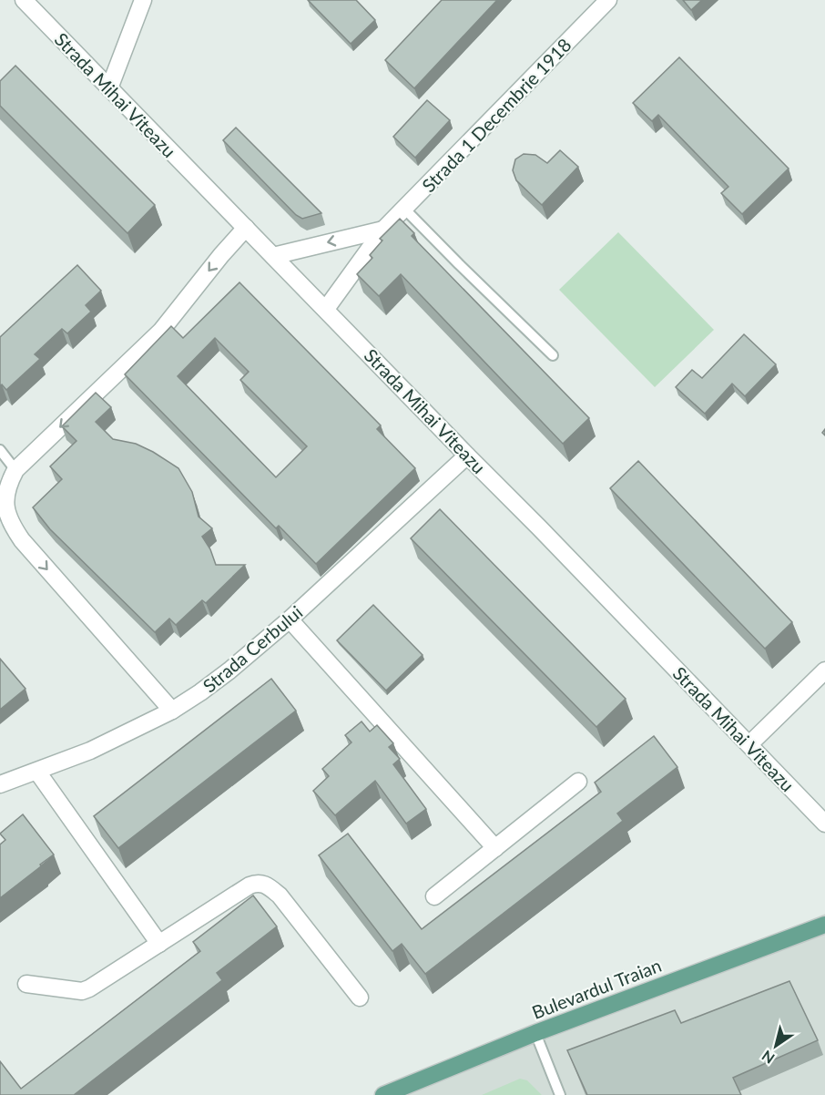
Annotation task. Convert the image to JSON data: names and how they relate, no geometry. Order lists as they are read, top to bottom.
{
  "streets": {
    "main road": ["Bulevardul Traian"],
    "street": ["Strada Mihai Viteazu", "Strada 1 Decembrie 1918", "Strada Cerbului"]
  },
  "crossings": [
    ["Strada Mihai Viteazu", "Strada 1 Decembrie 1918"],
    ["Strada Mihai Viteazu", "Strada Cerbului"]
  ],
  "north": "bottom left"
}
